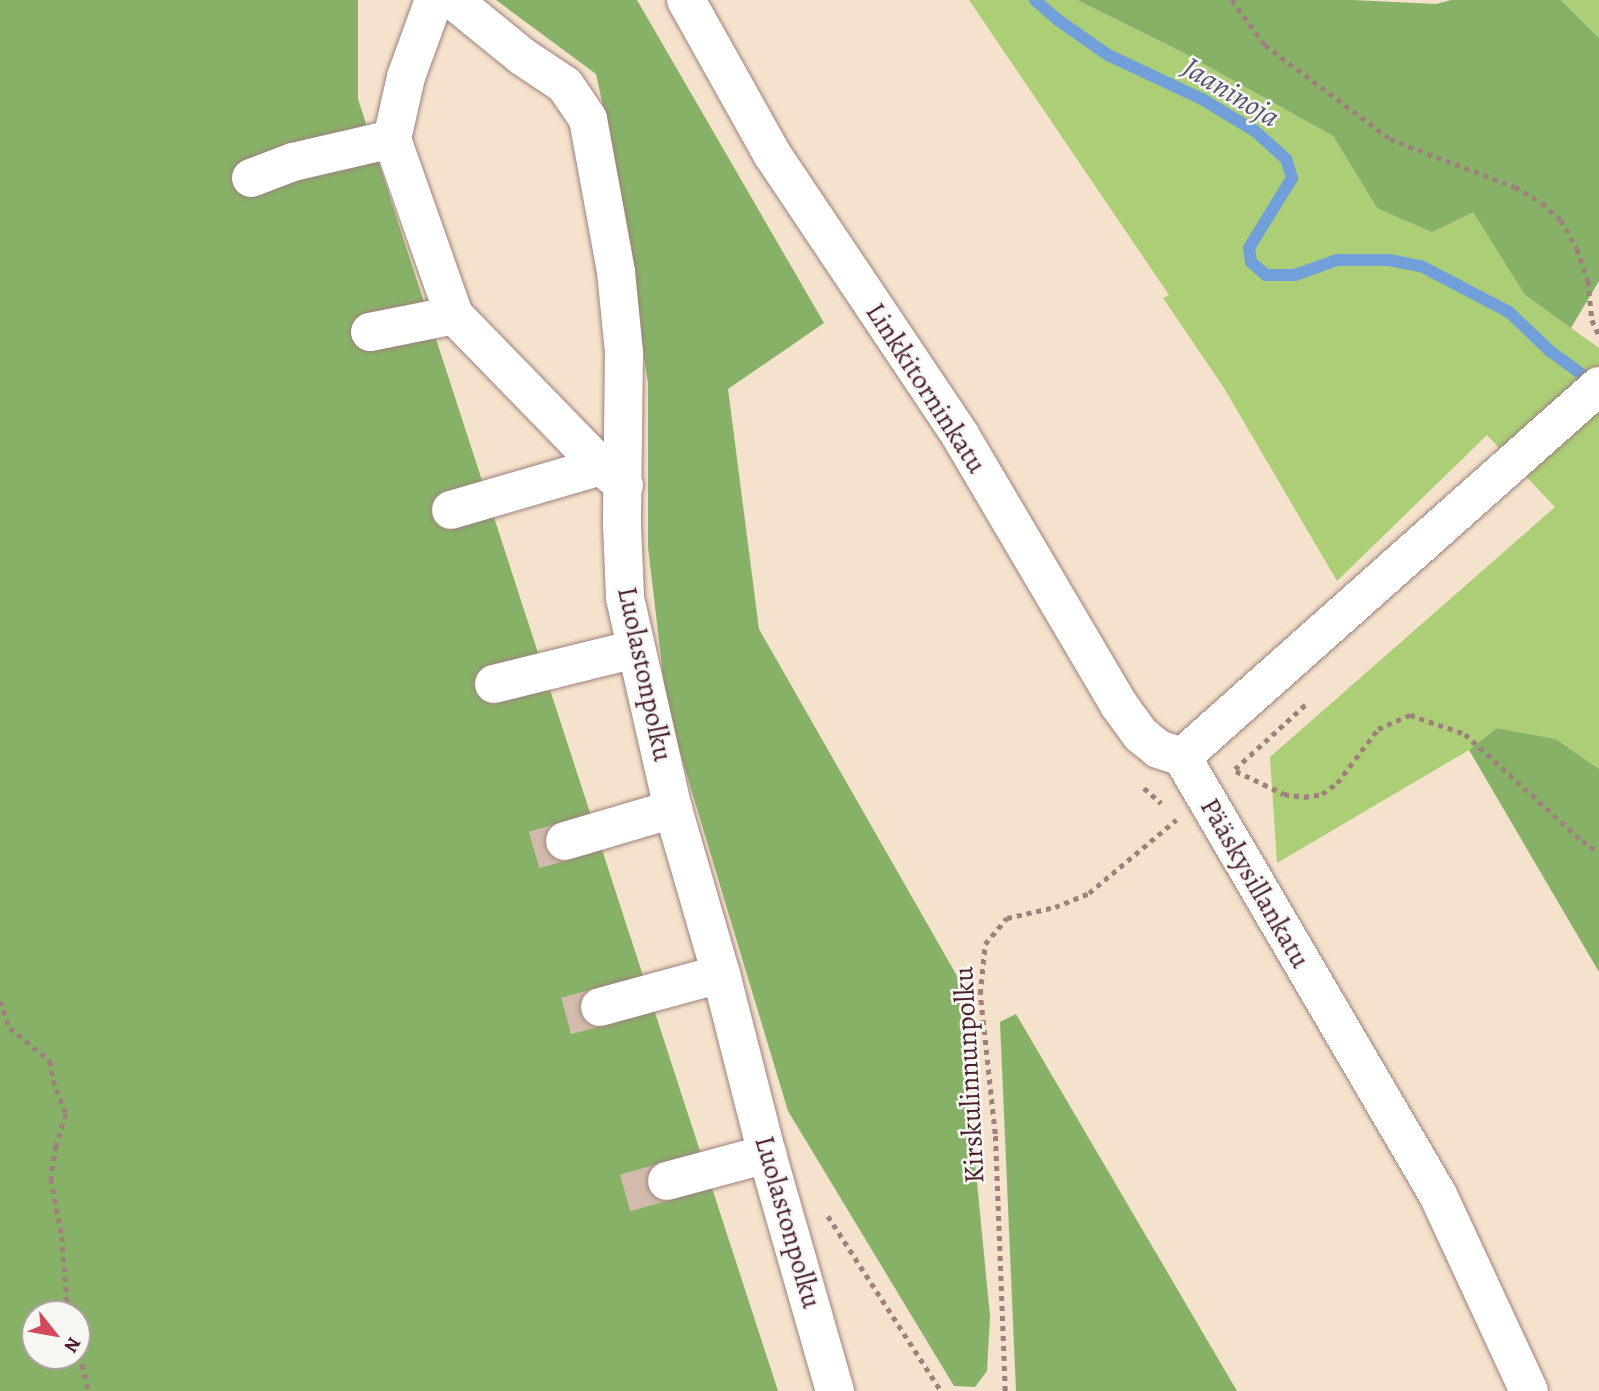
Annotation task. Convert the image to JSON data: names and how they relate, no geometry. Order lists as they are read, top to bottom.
{
  "streets": {
    "street": ["Linkkitorninkatu", "Luolastonpolku", "Pääskysillankatu"],
    "path": ["Kirskulinnunpolku"]
  },
  "crossings": [
    ["Linkkitorninkatu", "Pääskysillankatu"],
    ["Pääskysillankatu", "Kirskulinnunpolku"]
  ],
  "water": ["Jaaninoja"],
  "north": "bottom right"
}
